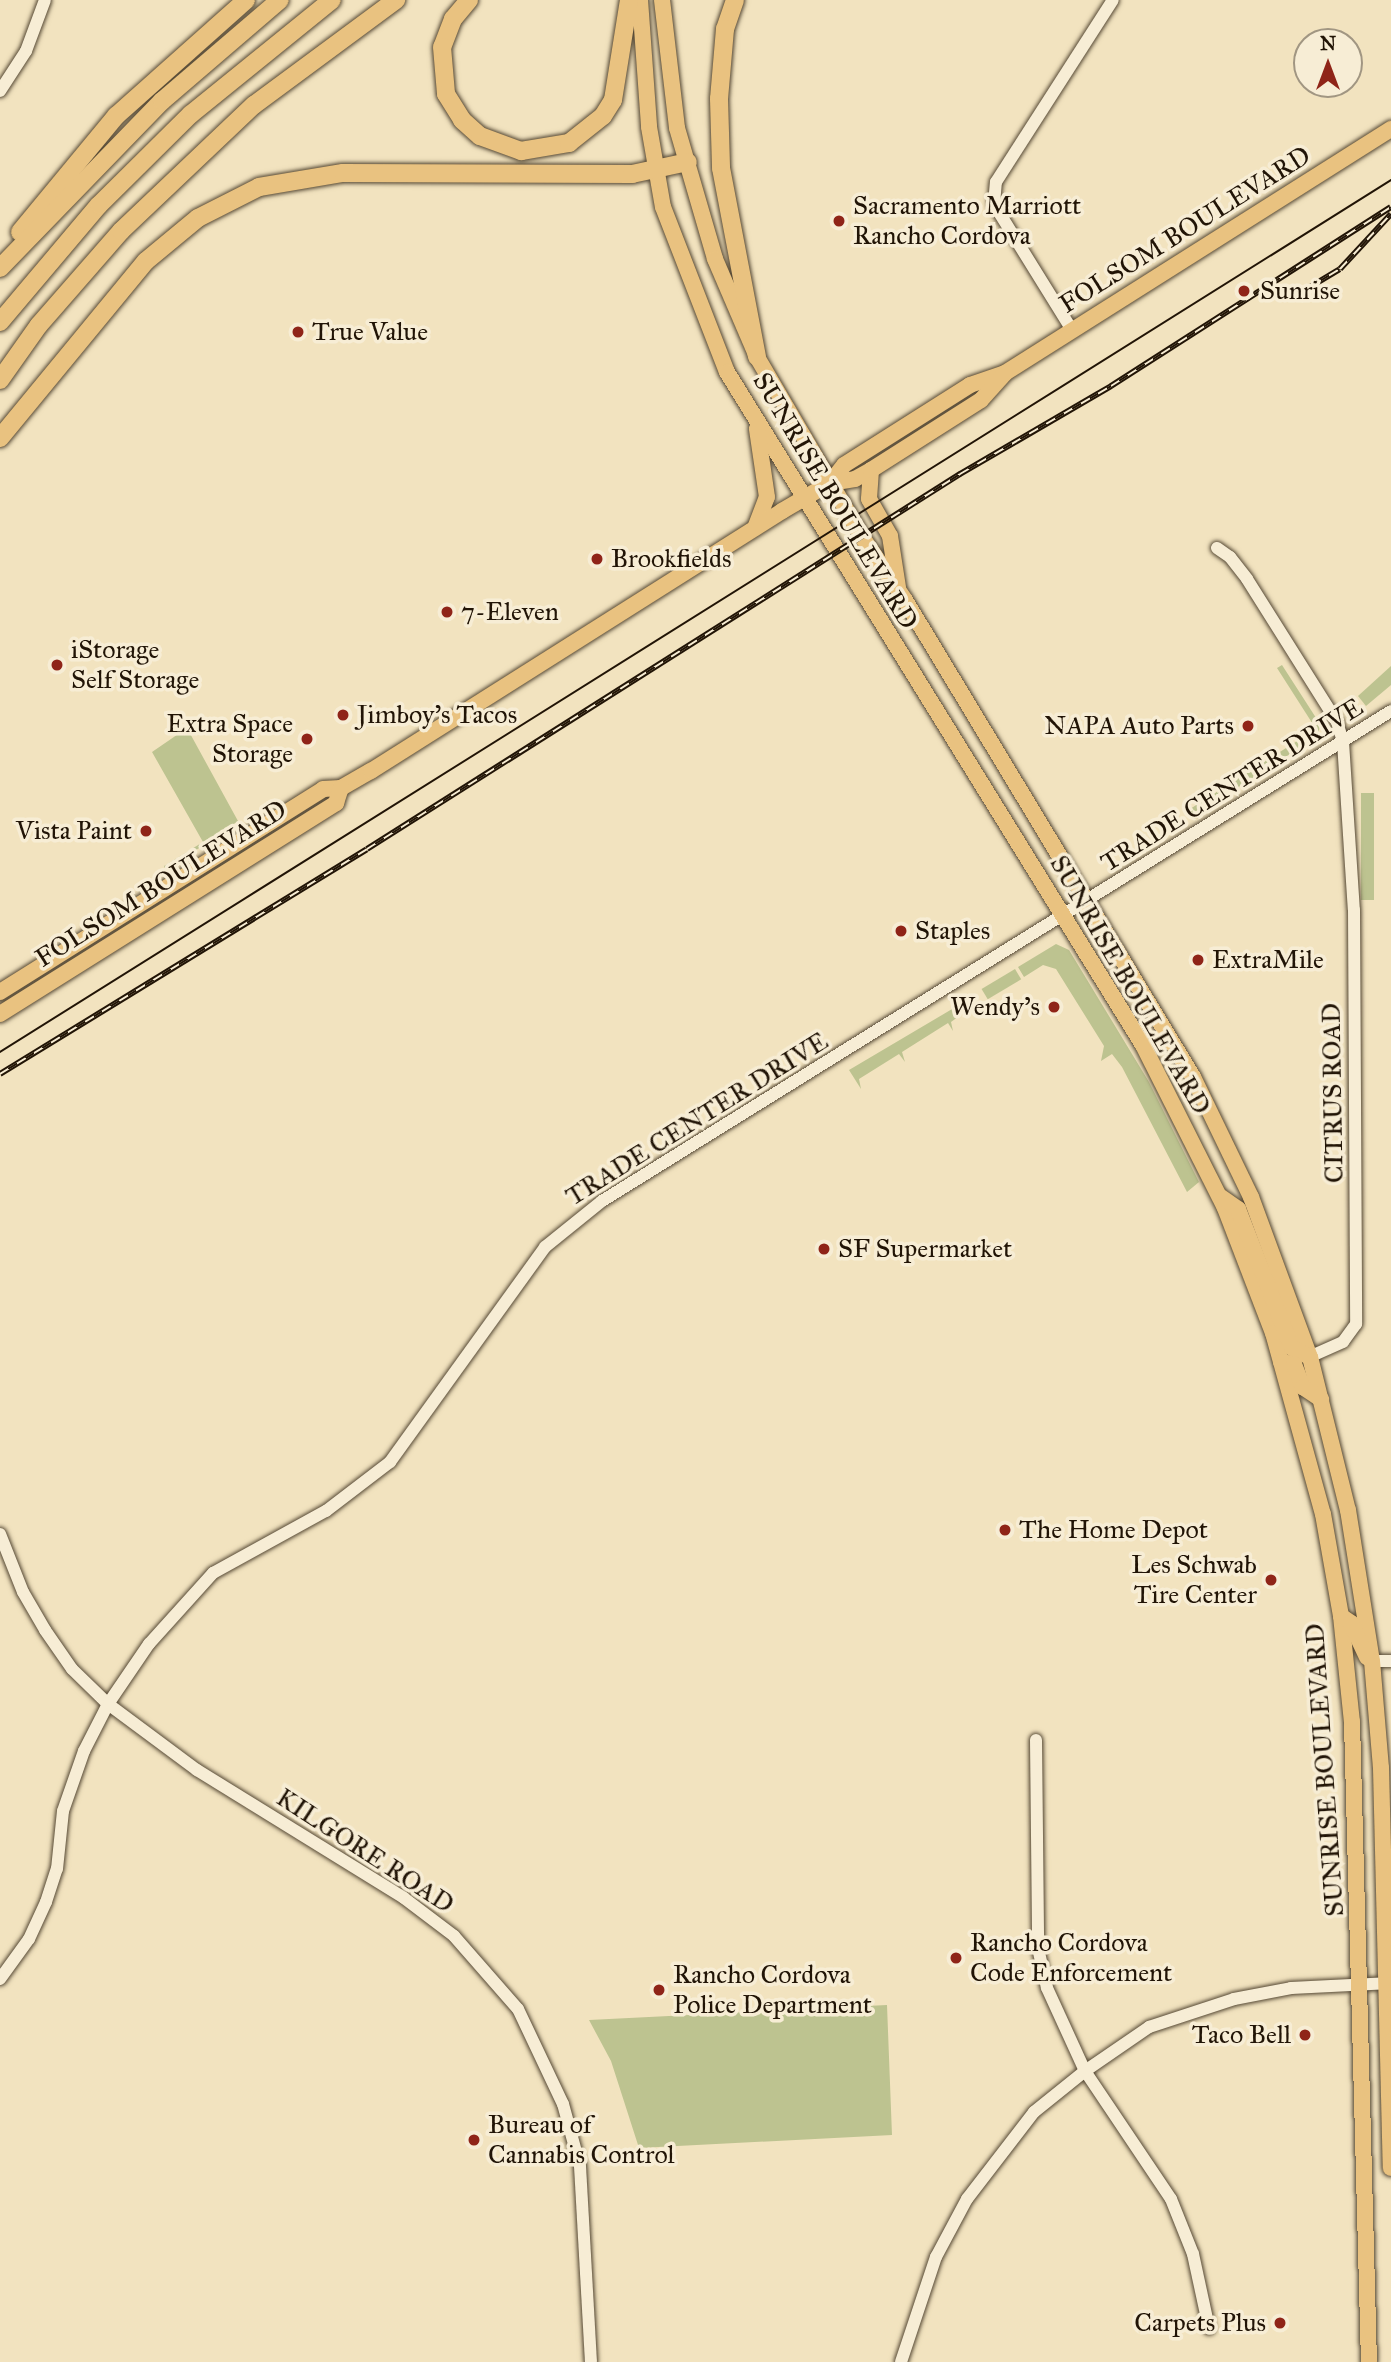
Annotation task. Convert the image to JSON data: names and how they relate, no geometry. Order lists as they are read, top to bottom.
{
  "streets": {
    "main road": ["FOLSOM BOULEVARD", "SUNRISE BOULEVARD"],
    "street": ["TRADE CENTER DRIVE", "CITRUS ROAD", "KILGORE ROAD"]
  },
  "crossings": [
    ["FOLSOM BOULEVARD", "SUNRISE BOULEVARD"],
    ["SUNRISE BOULEVARD", "TRADE CENTER DRIVE"],
    ["SUNRISE BOULEVARD", "CITRUS ROAD"],
    ["TRADE CENTER DRIVE", "CITRUS ROAD"],
    ["TRADE CENTER DRIVE", "KILGORE ROAD"]
  ],
  "places": [
    "Sacramento Marriott Rancho Cordova",
    "Sunrise",
    "True Value",
    "Brookfields",
    "7-Eleven",
    "iStorage Self Storage",
    "Jimboy's Tacos",
    "NAPA Auto Parts",
    "Extra Space Storage",
    "Vista Paint",
    "Staples",
    "ExtraMile",
    "Wendy's",
    "SF Supermarket",
    "The Home Depot",
    "Les Schwab Tire Center",
    "Rancho Cordova Code Enforcement",
    "Rancho Cordova Police Department",
    "Taco Bell",
    "Bureau of Cannabis Control",
    "Carpets Plus"
  ],
  "north": "top"
}
